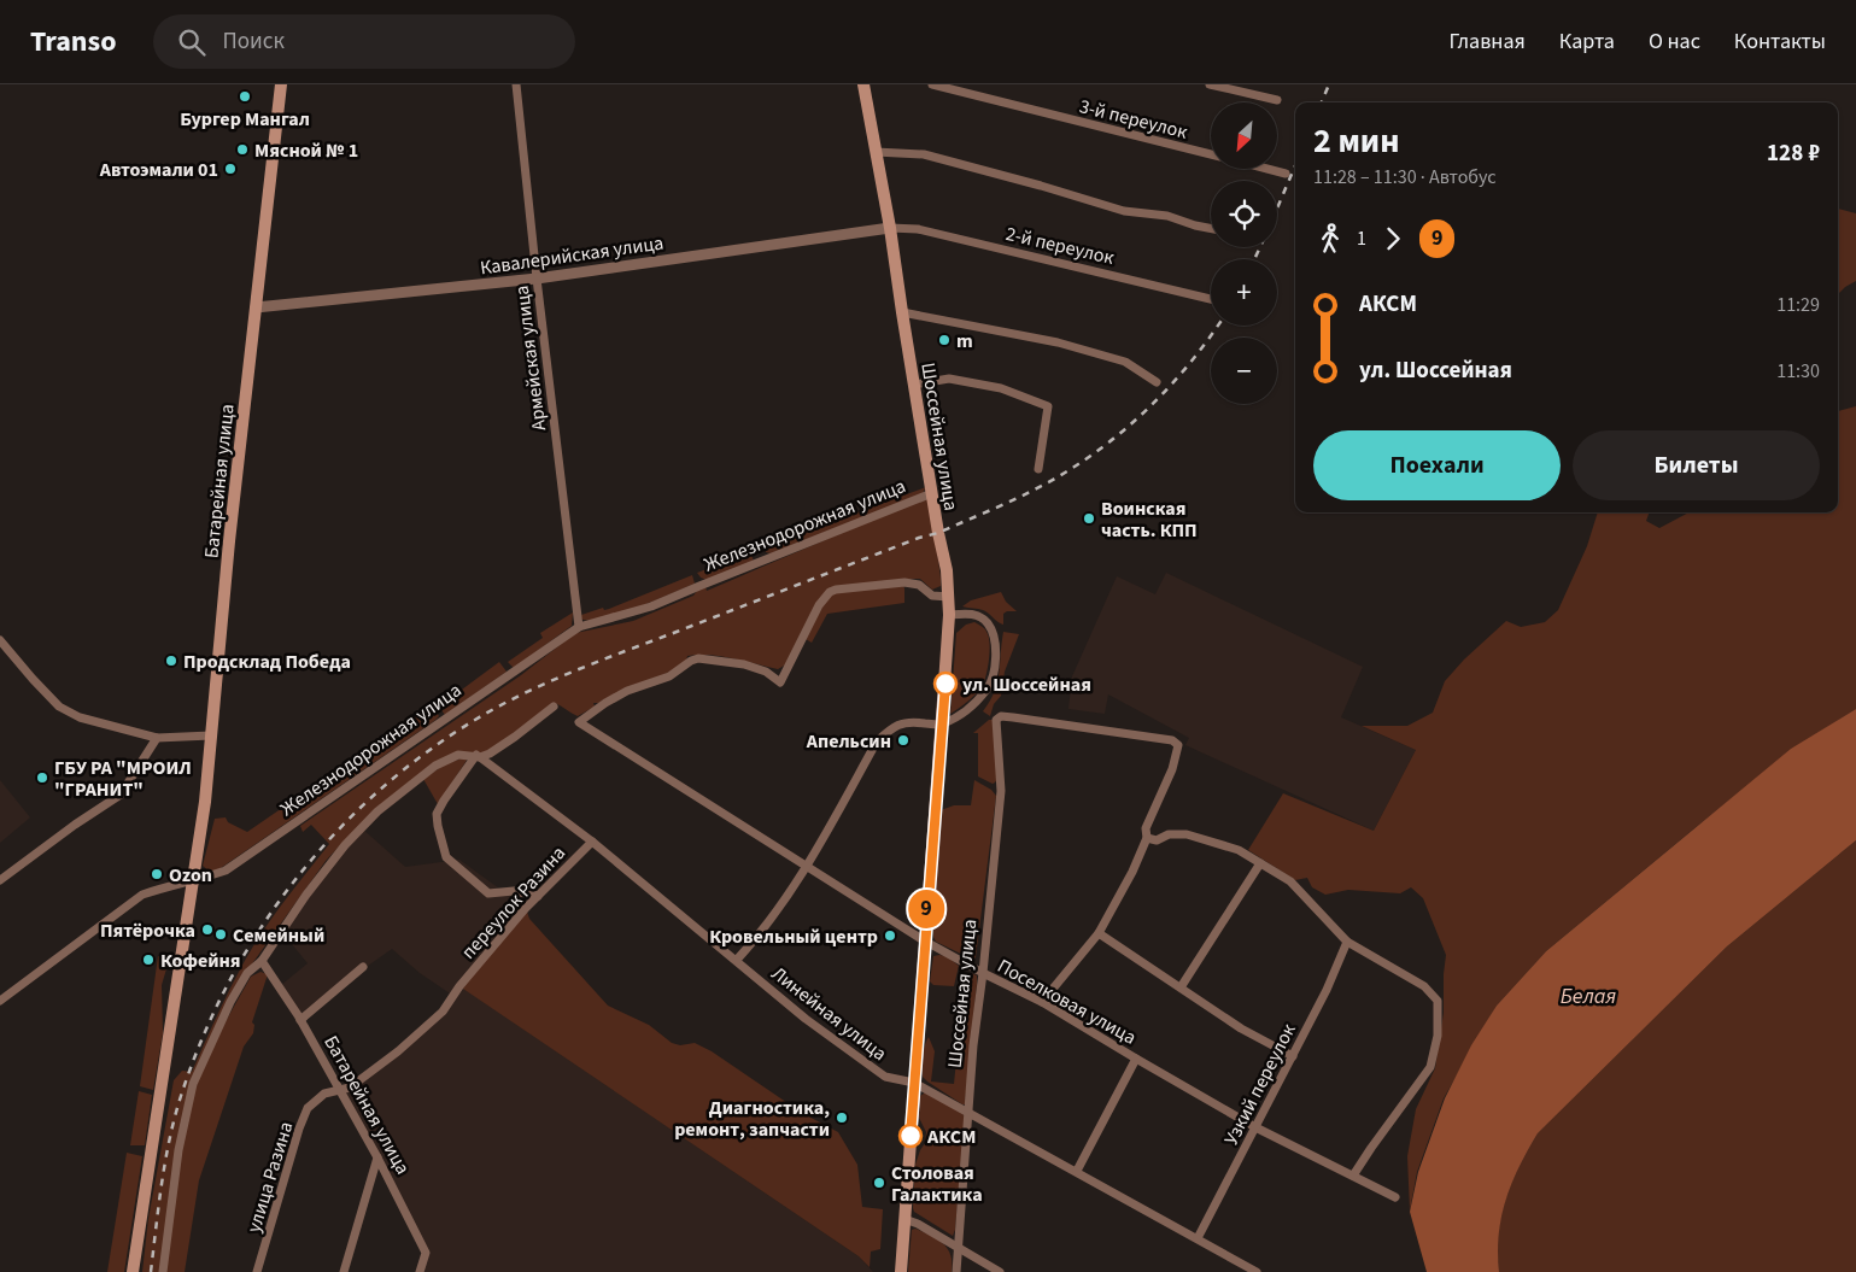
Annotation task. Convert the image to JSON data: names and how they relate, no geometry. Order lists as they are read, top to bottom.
{
  "streets": {
    "main road": ["Шоссейная улица", "Батарейная улица"],
    "street": [
      "3-й переулок",
      "2-й переулок",
      "Кавалерийская улица",
      "Армейская улица",
      "Железнодорожная улица",
      "переулок Разина",
      "Поселковая улица",
      "Линейная улица",
      "Узкий переулок",
      "улица Разина"
    ]
  },
  "crossings": [
    ["2-й переулок", "Кавалерийская улица"],
    ["2-й переулок", "Шоссейная улица"],
    ["Кавалерийская улица", "Армейская улица"],
    ["Кавалерийская улица", "Шоссейная улица"],
    ["Кавалерийская улица", "Батарейная улица"],
    ["Армейская улица", "Железнодорожная улица"],
    ["Шоссейная улица", "Железнодорожная улица"],
    ["Шоссейная улица", "Поселковая улица"],
    ["Шоссейная улица", "Линейная улица"],
    ["Батарейная улица", "Железнодорожная улица"],
    ["Батарейная улица", "улица Разина"],
    ["переулок Разина", "Линейная улица"],
    ["переулок Разина", "улица Разина"],
    ["Поселковая улица", "Узкий переулок"],
    ["Линейная улица", "Узкий переулок"]
  ],
  "water": ["Белая"],
  "places": [
    "Бургер Мангал",
    "Мясной № 1",
    "Автоэмали 01",
    "m",
    "Воинская часть. КПП",
    "Продсклад Победа",
    "ул. Шоссейная",
    "Апельсин",
    "ГБУ РА \"МРОИЛ \"ГРАНИТ\"",
    "Ozon",
    "Пятёрочка",
    "Семейный",
    "Кровельный центр",
    "Кофейня",
    "Диагностика, ремонт, запчасти",
    "АКСМ",
    "Столовая Галактика"
  ],
  "lines": ["bus line 9"],
  "north": "bottom left",
  "page": {
    "header": "Transo",
    "search": "Поиск",
    "nav": [
      "Главная",
      "Карта",
      "О нас",
      "Контакты"
    ],
    "on_map": "9",
    "map_buttons": ["+", "−"],
    "heading": ["2 мин", "11:28 – 11:30 · Автобус", "128 ₽"],
    "legs": ["1", "9"],
    "list": [
      {
        "name": "АКСМ",
        "value": "11:29"
      },
      {
        "name": "ул. Шоссейная",
        "value": "11:30"
      }
    ],
    "buttons": ["Поехали", "Билеты"]
  }
}
